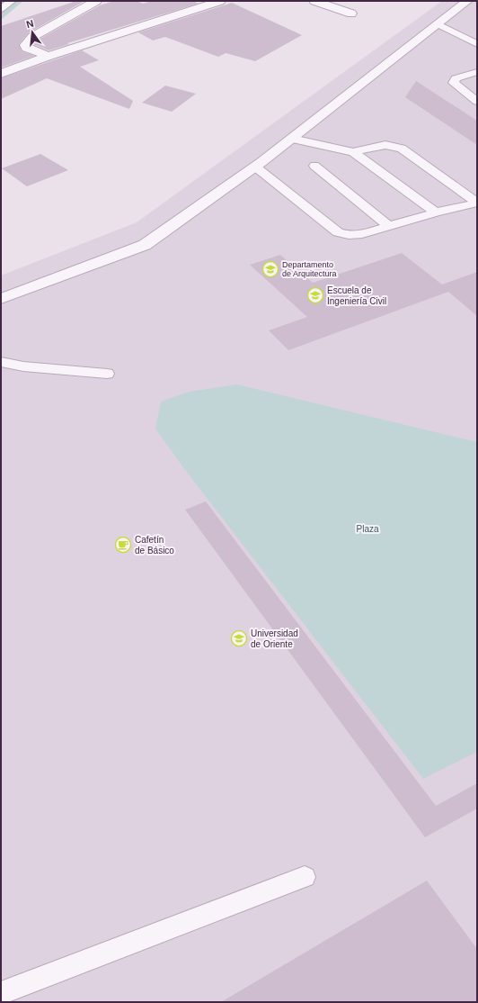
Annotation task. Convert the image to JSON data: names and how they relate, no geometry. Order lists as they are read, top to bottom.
{
  "parks": ["Plaza"],
  "places": {
    "school or university": ["Departamento de Arquitectura", "Escuela de Ingeniería Civil", "Universidad de Oriente"],
    "cafe": ["Cafetín de Básico"]
  },
  "north": "top"
}
